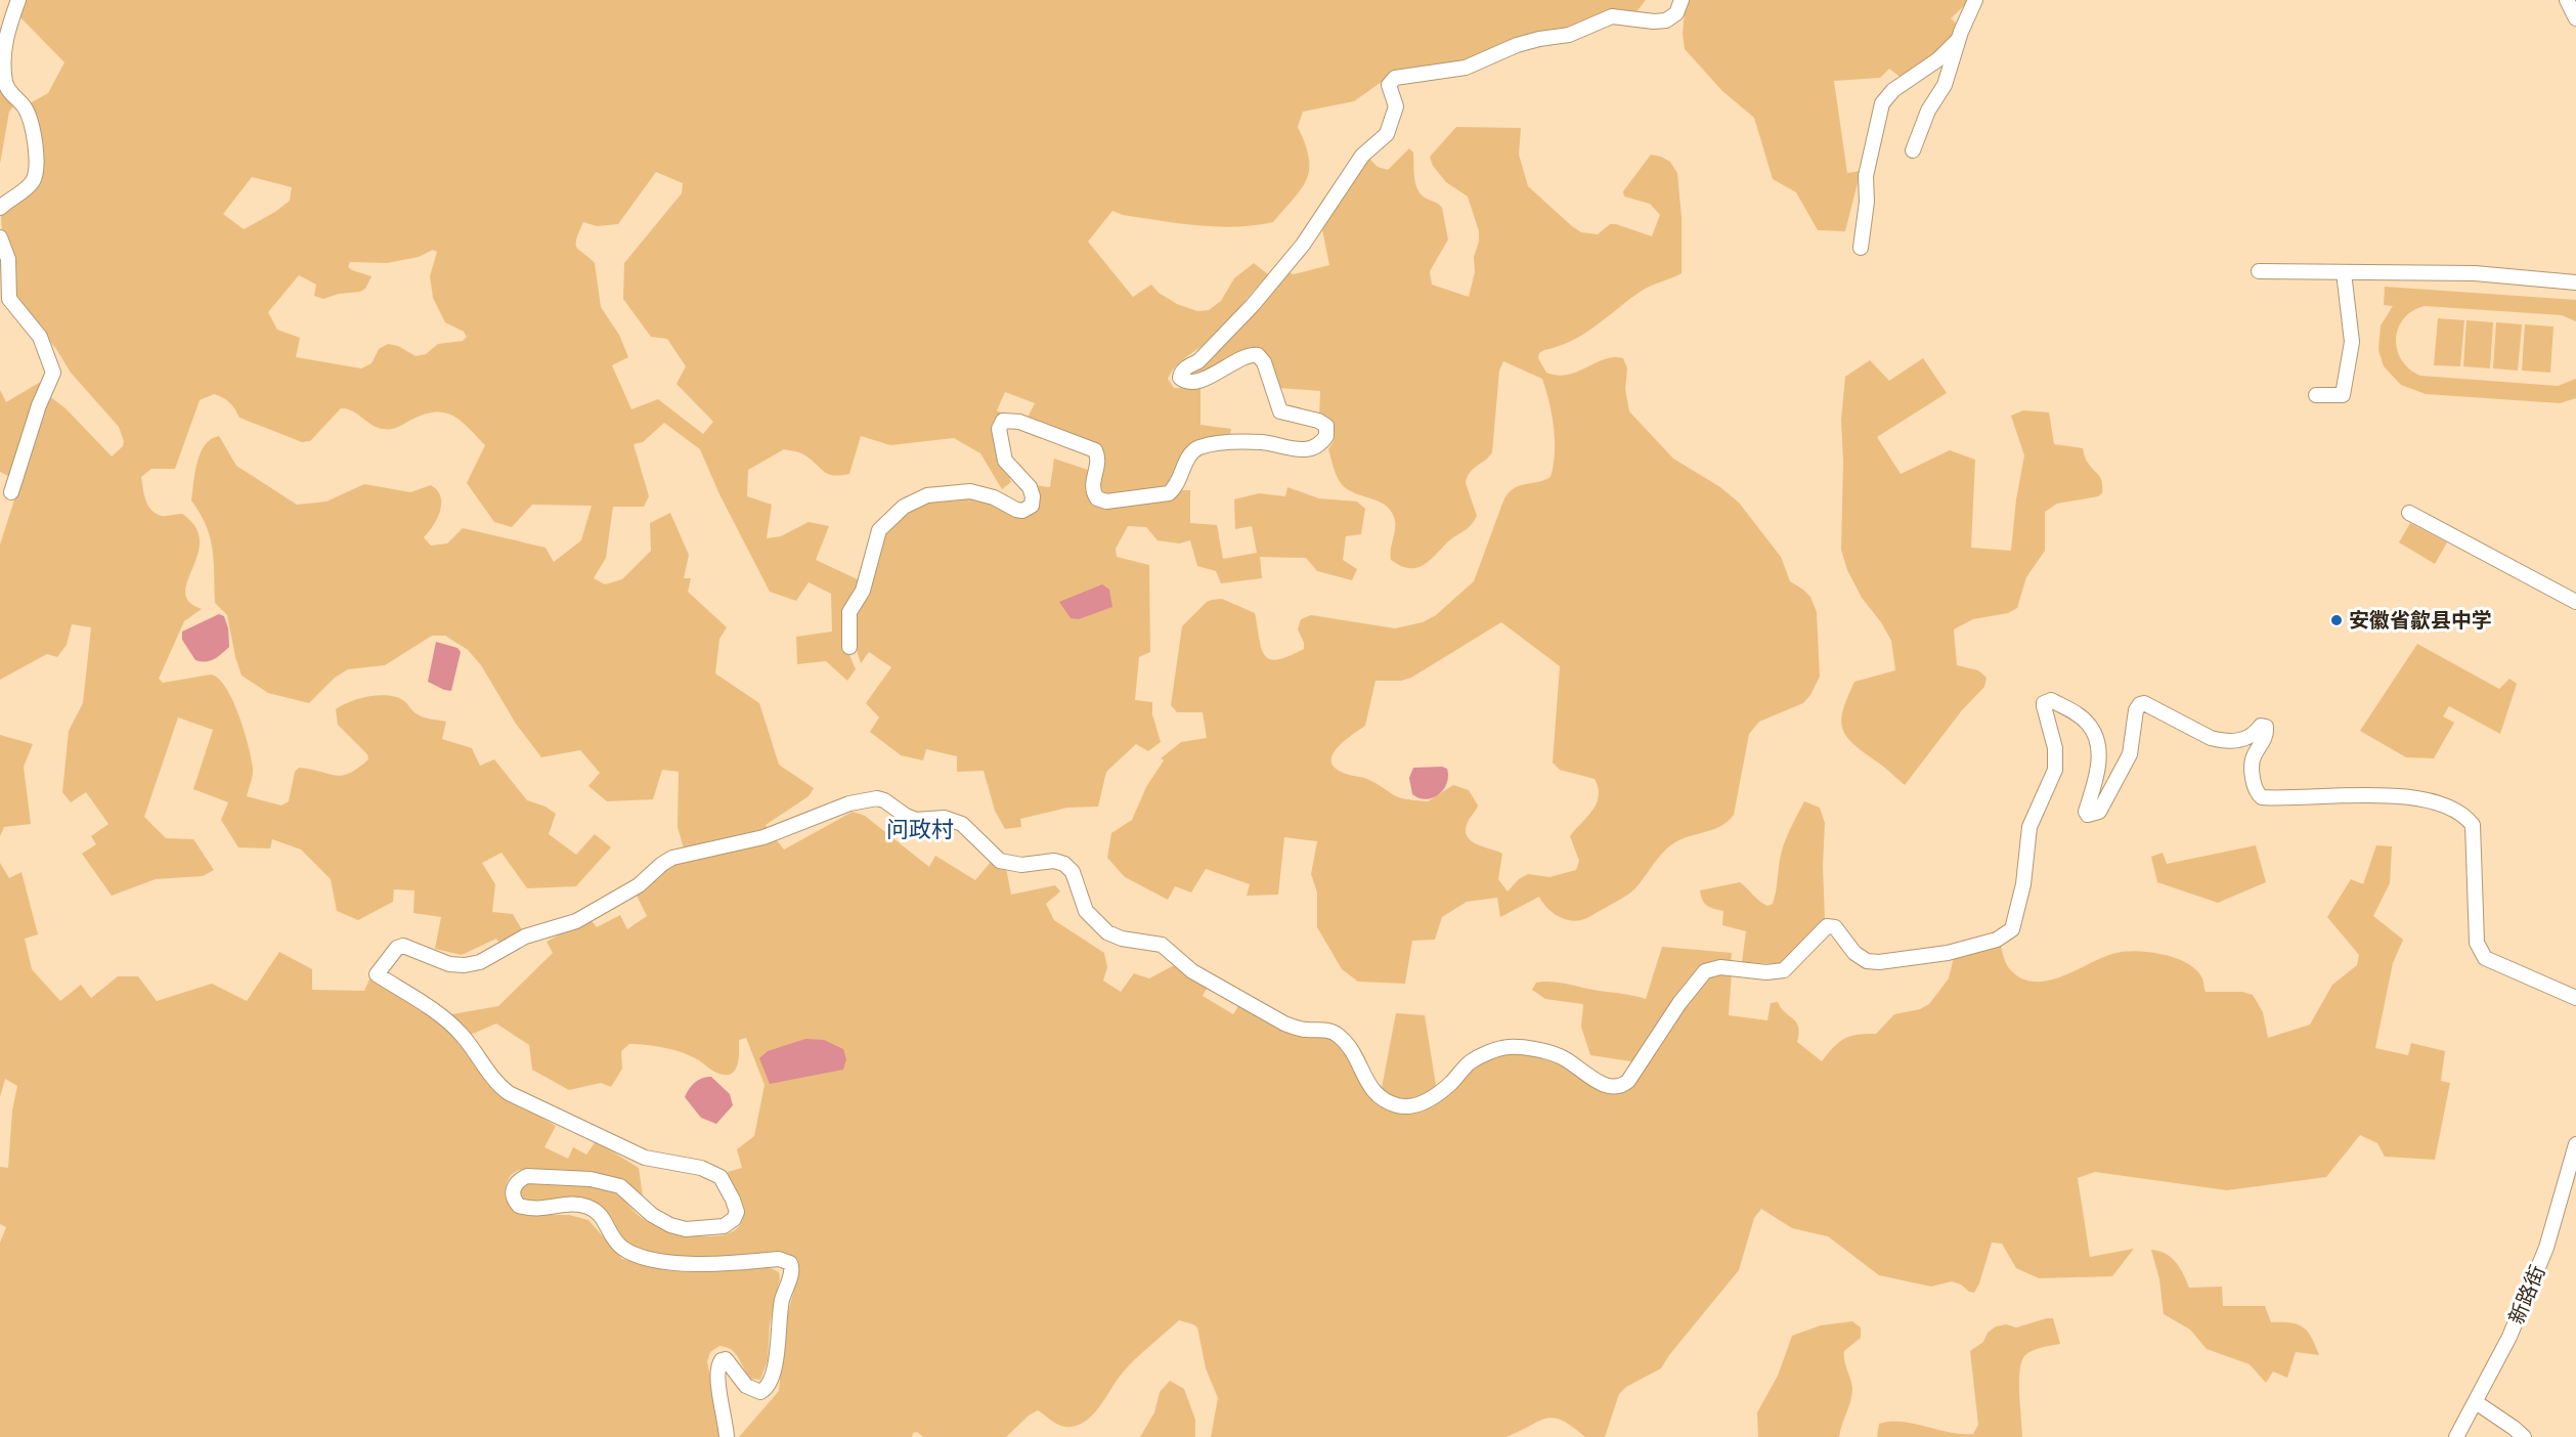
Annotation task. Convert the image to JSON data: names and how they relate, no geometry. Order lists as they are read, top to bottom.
{
  "streets": {
    "street": ["新路街"]
  },
  "districts": ["问政村"],
  "places": ["安徽省歙县中学"]
}
